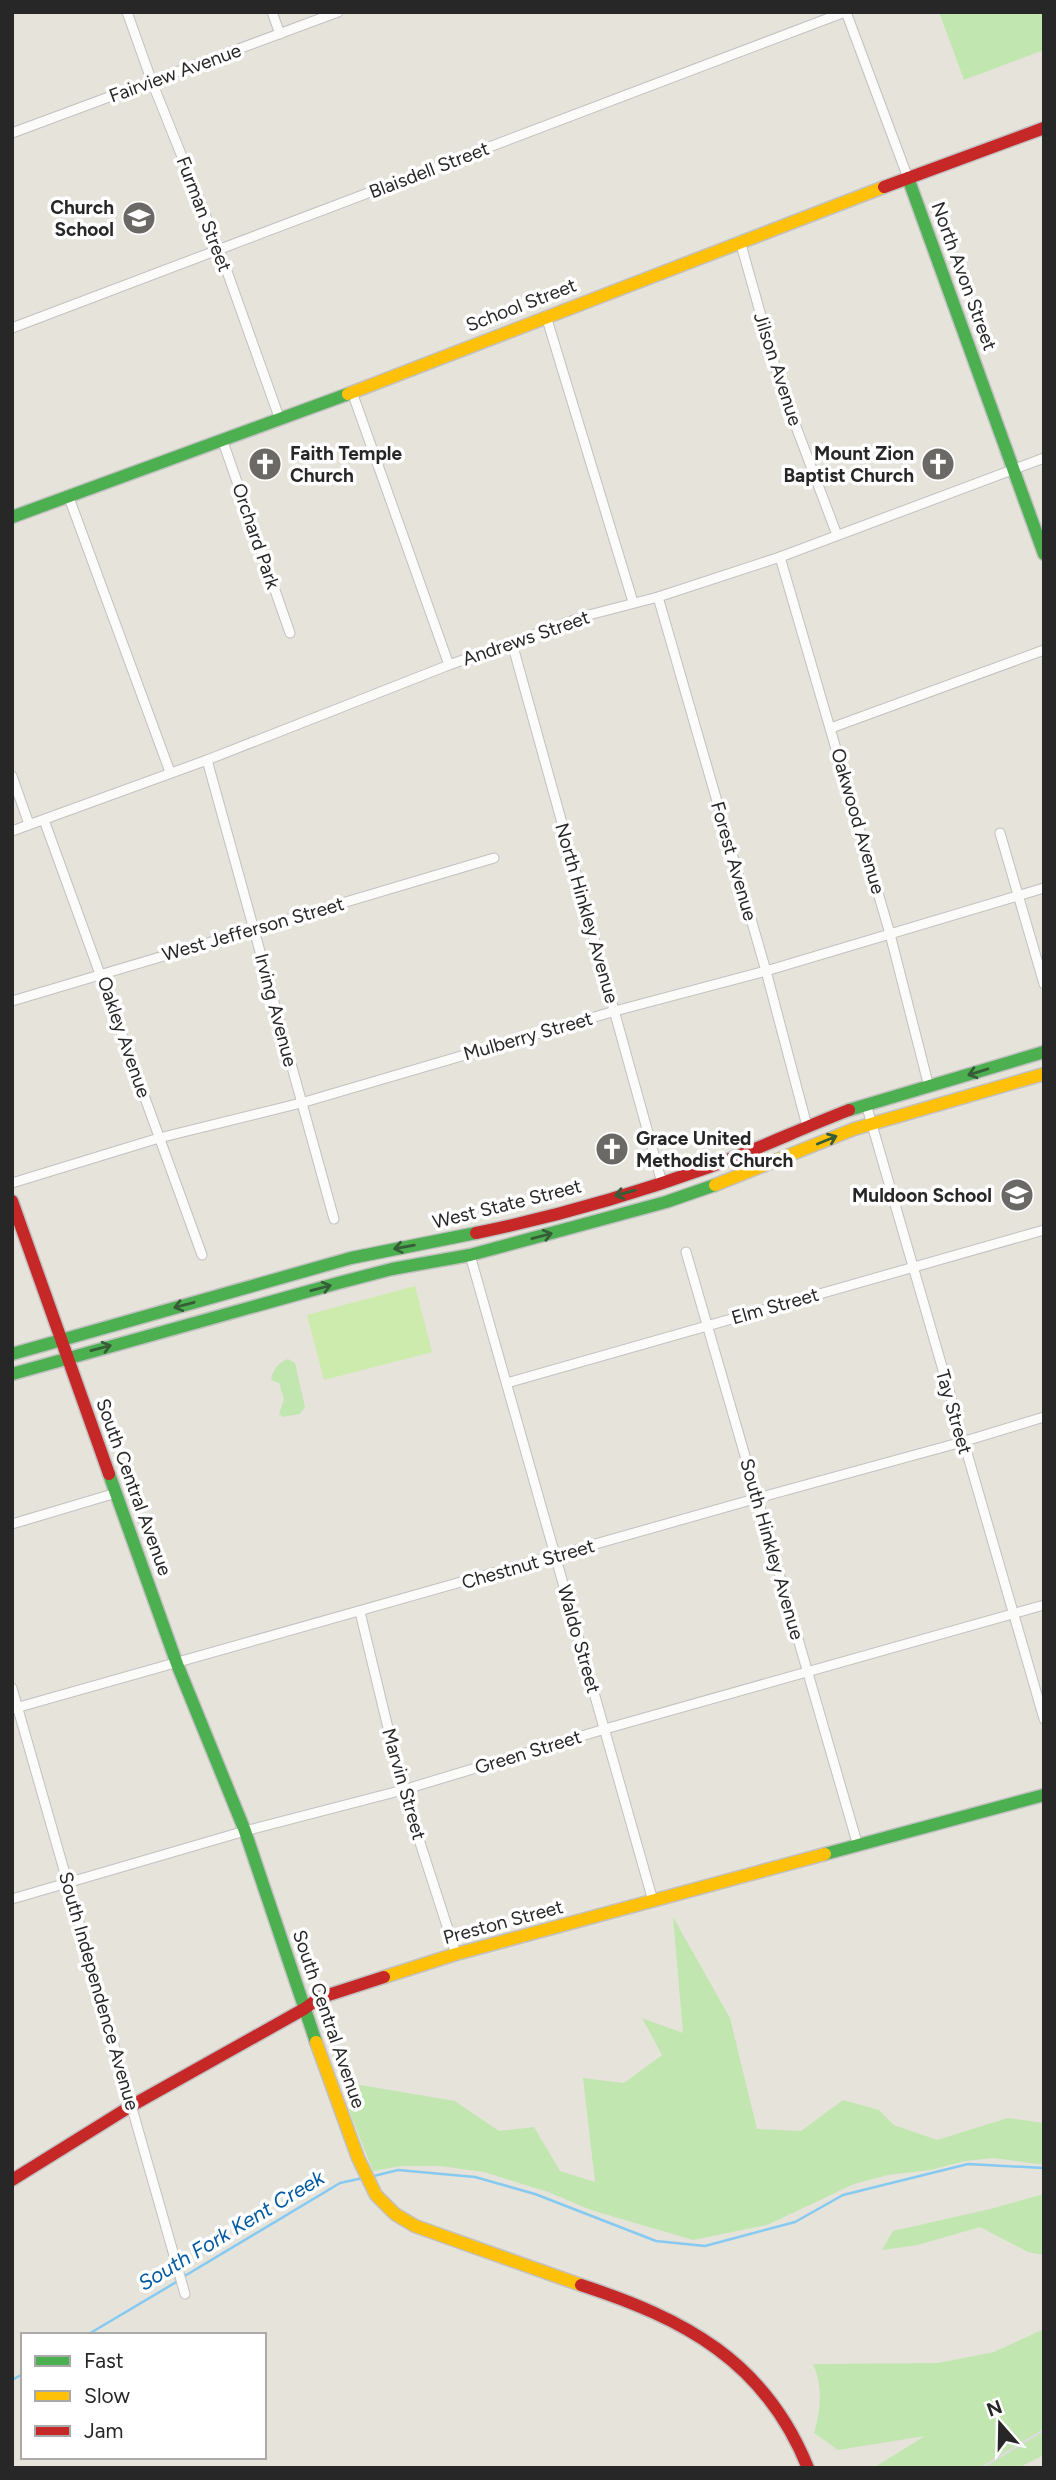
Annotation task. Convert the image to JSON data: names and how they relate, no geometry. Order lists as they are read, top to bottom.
{
  "streets": {
    "main road": [
      "North Avon Street",
      "School Street",
      "West State Street",
      "South Central Avenue",
      "Preston Street"
    ],
    "street": [
      "Fairview Avenue",
      "Blaisdell Street",
      "Furman Street",
      "Jilson Avenue",
      "Orchard Park",
      "Andrews Street",
      "Oakwood Avenue",
      "Forest Avenue",
      "North Hinkley Avenue",
      "West Jefferson Street",
      "Irving Avenue",
      "Mulberry Street",
      "Oakley Avenue",
      "Elm Street",
      "Tay Street",
      "South Hinkley Avenue",
      "Chestnut Street",
      "Waldo Street",
      "Green Street",
      "Marvin Street",
      "South Independence Avenue"
    ]
  },
  "crossings": [
    ["Fairview Avenue", "Furman Street"],
    ["Blaisdell Street", "Furman Street"],
    ["Blaisdell Street", "North Avon Street"],
    ["Furman Street", "School Street"],
    ["North Avon Street", "School Street"],
    ["North Avon Street", "Andrews Street"],
    ["School Street", "Jilson Avenue"],
    ["School Street", "Orchard Park"],
    ["Jilson Avenue", "Andrews Street"],
    ["Andrews Street", "Oakwood Avenue"],
    ["Andrews Street", "Forest Avenue"],
    ["Andrews Street", "North Hinkley Avenue"],
    ["Andrews Street", "Irving Avenue"],
    ["Andrews Street", "Oakley Avenue"],
    ["Oakwood Avenue", "Mulberry Street"],
    ["Oakwood Avenue", "West State Street"],
    ["Forest Avenue", "Mulberry Street"],
    ["Forest Avenue", "West State Street"],
    ["North Hinkley Avenue", "Mulberry Street"],
    ["North Hinkley Avenue", "West State Street"],
    ["West Jefferson Street", "Irving Avenue"],
    ["West Jefferson Street", "Oakley Avenue"],
    ["Irving Avenue", "Mulberry Street"],
    ["Mulberry Street", "Oakley Avenue"],
    ["West State Street", "Tay Street"],
    ["West State Street", "South Central Avenue"],
    ["West State Street", "Waldo Street"],
    ["Elm Street", "Tay Street"],
    ["Elm Street", "South Hinkley Avenue"],
    ["Elm Street", "Waldo Street"],
    ["Tay Street", "Chestnut Street"],
    ["Tay Street", "Green Street"],
    ["South Central Avenue", "Chestnut Street"],
    ["South Central Avenue", "Green Street"],
    ["South Central Avenue", "Preston Street"],
    ["South Hinkley Avenue", "Chestnut Street"],
    ["South Hinkley Avenue", "Green Street"],
    ["South Hinkley Avenue", "Preston Street"],
    ["Chestnut Street", "Waldo Street"],
    ["Chestnut Street", "Marvin Street"],
    ["Chestnut Street", "South Independence Avenue"],
    ["Waldo Street", "Green Street"],
    ["Waldo Street", "Preston Street"],
    ["Green Street", "Marvin Street"],
    ["Green Street", "South Independence Avenue"],
    ["Marvin Street", "Preston Street"],
    ["Preston Street", "South Independence Avenue"]
  ],
  "water": ["South Fork Kent Creek"],
  "places": {
    "school or university": ["Church School", "Muldoon School"],
    "church": ["Faith Temple Church", "Mount Zion Baptist Church", "Grace United Methodist Church"]
  },
  "legend": ["Fast", "Slow", "Jam"],
  "north": "top"
}
